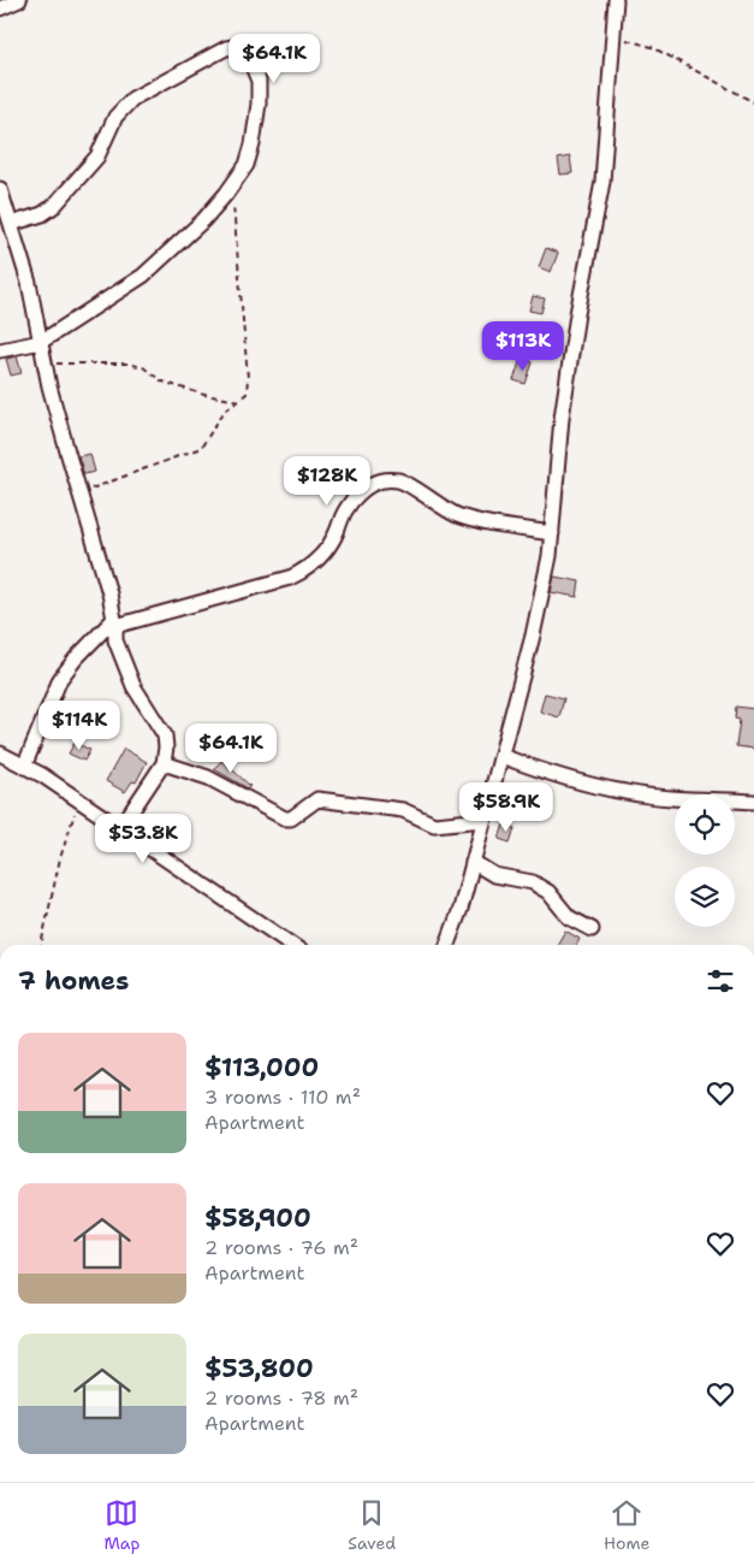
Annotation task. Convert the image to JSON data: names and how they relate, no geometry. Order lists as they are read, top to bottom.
{
  "page": {
    "price": [
      "$64.1K",
      "$113K",
      "$128K",
      "$114K",
      "$64.1K",
      "$58.9K",
      "$53.8K"
    ],
    "heading": "7 homes",
    "list": [
      {
        "name": "$113,000",
        "note": "3 rooms · 110 m² · Apartment"
      },
      {
        "name": "$58,900",
        "note": "2 rooms · 76 m² · Apartment"
      },
      {
        "name": "$53,800",
        "note": "2 rooms · 78 m² · Apartment"
      }
    ],
    "tabs": ["Map", "Saved", "Home"]
  }
}
